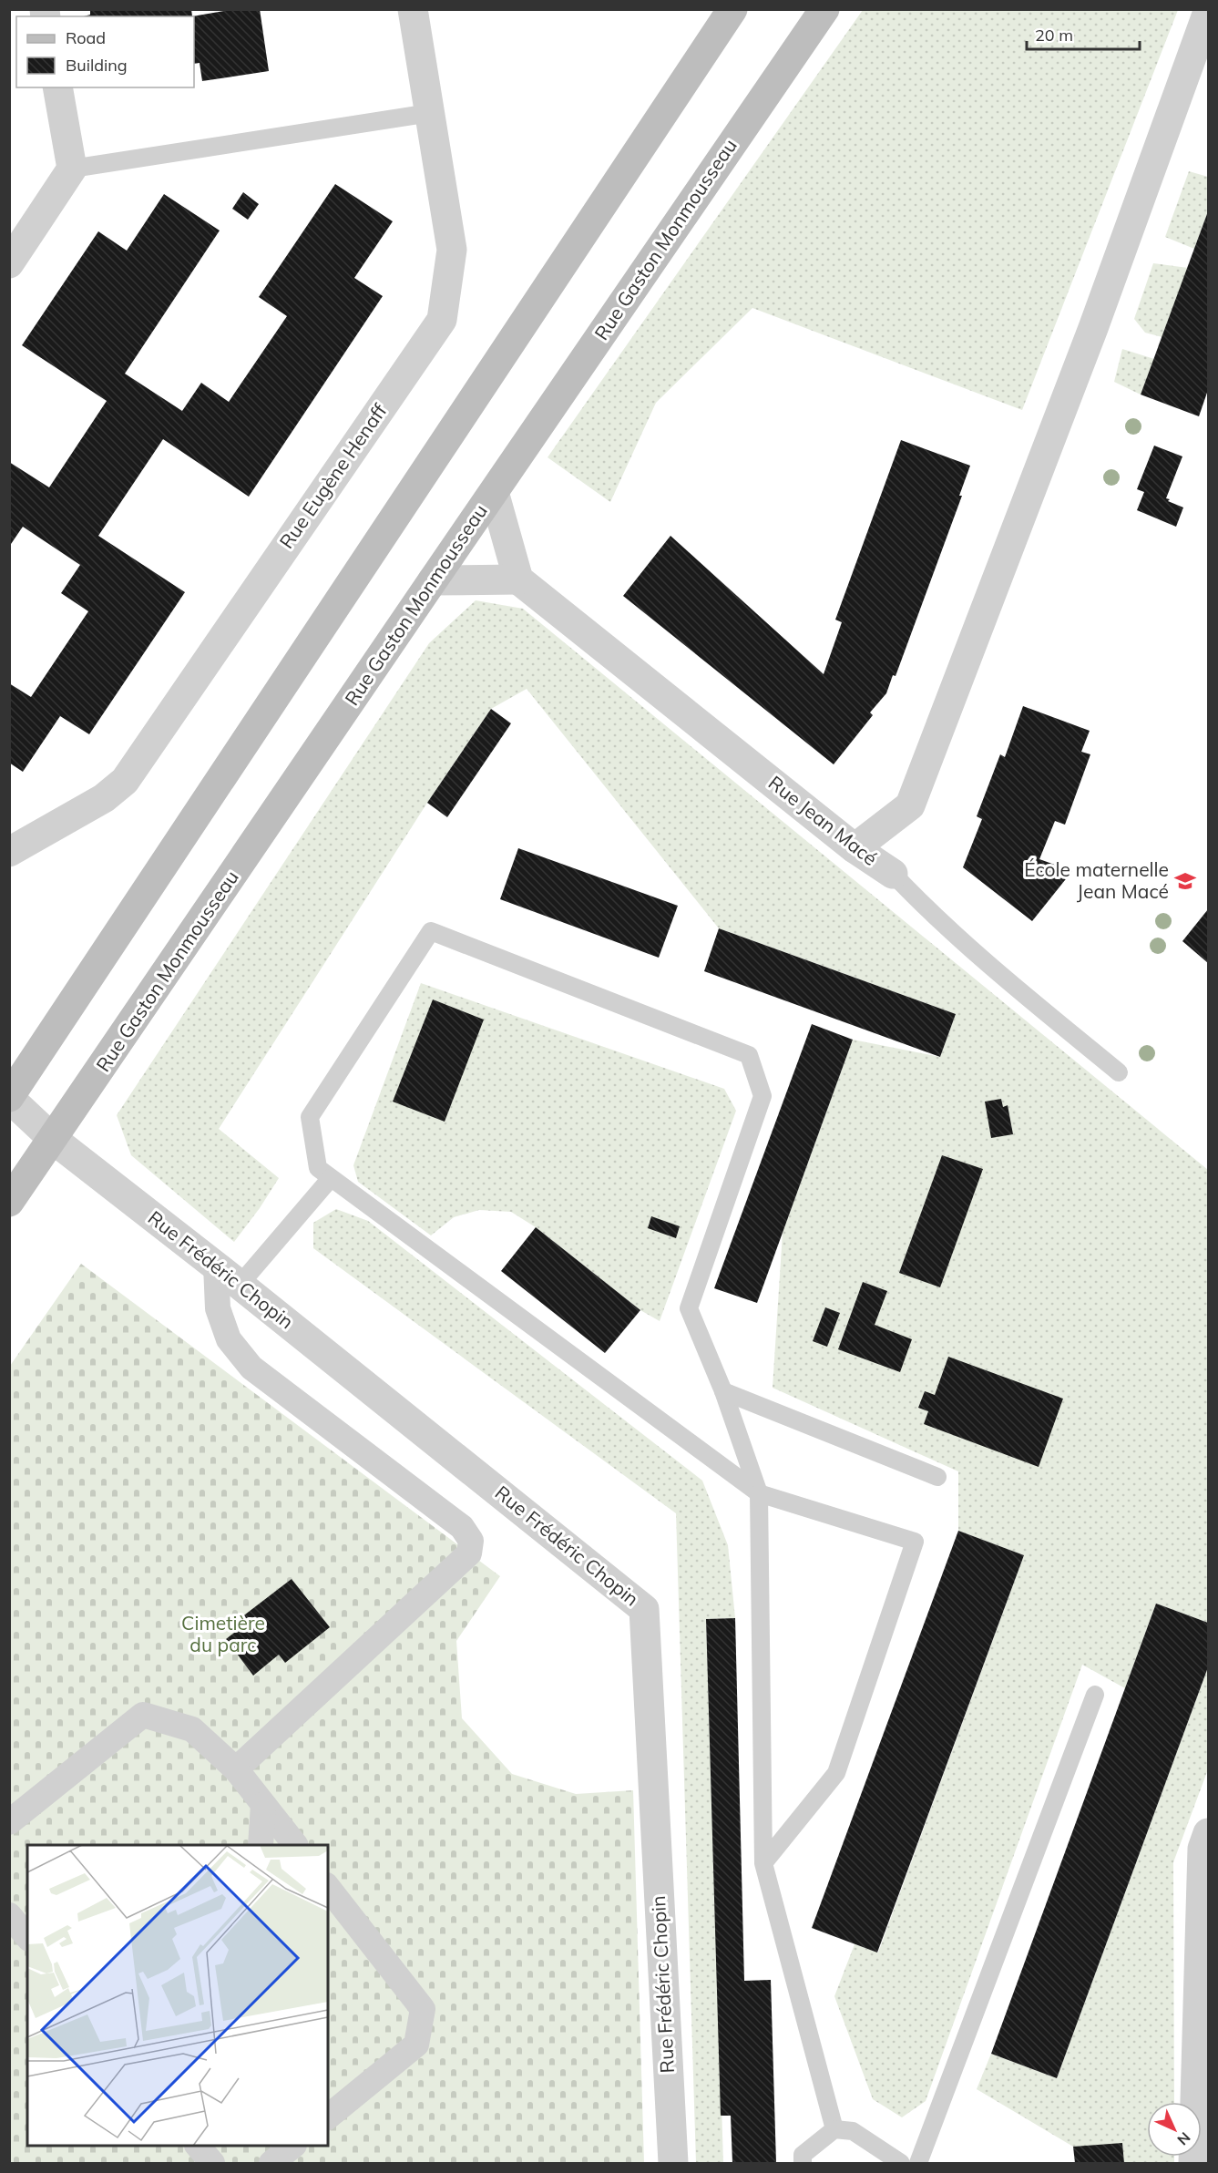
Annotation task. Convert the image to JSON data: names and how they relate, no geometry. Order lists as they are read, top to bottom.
{
  "streets": {
    "main road": ["Rue Gaston Monmousseau"],
    "street": ["Rue Eugène Henaff", "Rue Jean Macé", "Rue Frédéric Chopin"]
  },
  "crossings": [
    ["Rue Gaston Monmousseau", "Rue Frédéric Chopin"]
  ],
  "parks": ["Cimetière du parc"],
  "places": {
    "school or university": ["École maternelle Jean Macé"]
  },
  "legend": ["Road", "Building"],
  "scale_bar": "20 m",
  "north": "bottom right"
}
